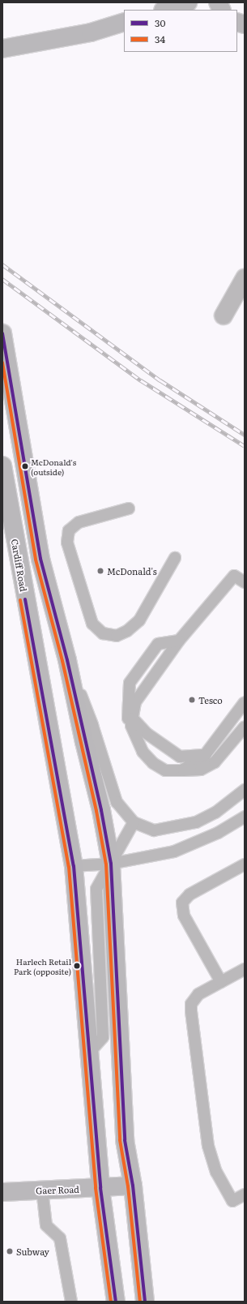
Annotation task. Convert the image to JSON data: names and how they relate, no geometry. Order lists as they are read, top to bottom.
{
  "streets": {
    "main road": ["Cardiff Road", "Gaer Road"]
  },
  "crossings": [
    ["Cardiff Road", "Gaer Road"]
  ],
  "places": [
    "McDonald's (outside)",
    "McDonald's",
    "Tesco",
    "Harlech Retail Park (opposite)",
    "Subway"
  ],
  "lines": ["transit line 30", "transit line 34"],
  "legend": ["30", "34"]
}
